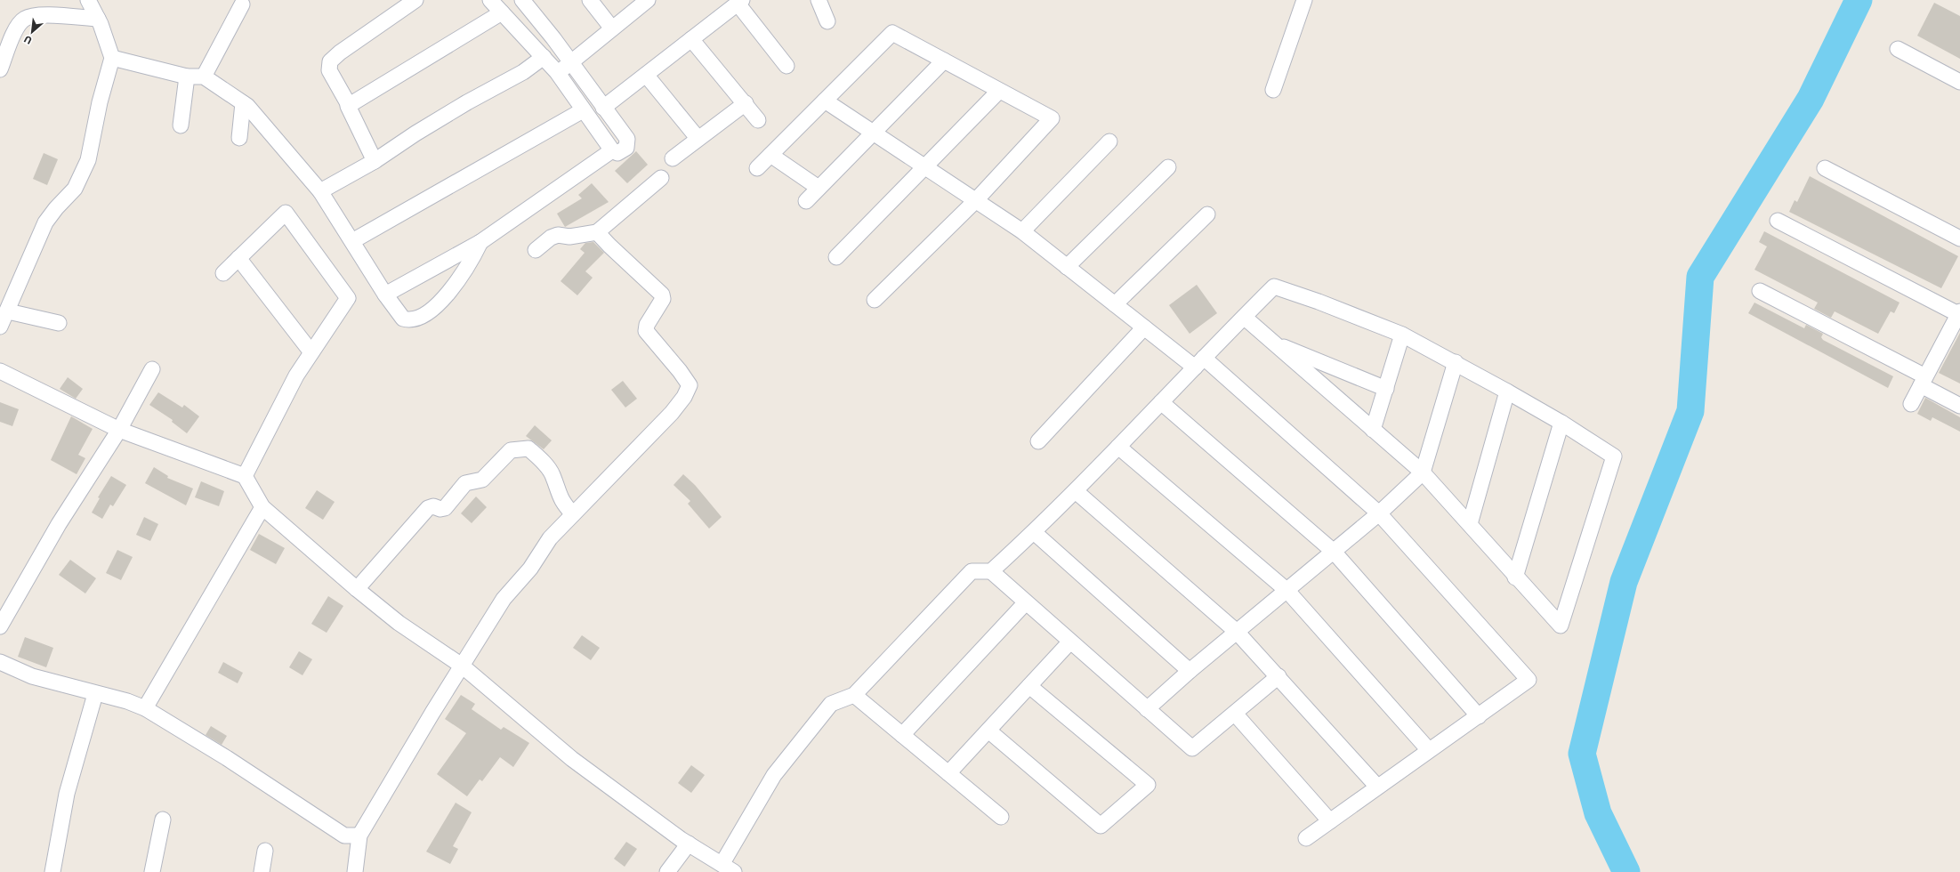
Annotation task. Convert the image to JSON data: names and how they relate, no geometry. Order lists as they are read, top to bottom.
{
  "north": "bottom left"
}
